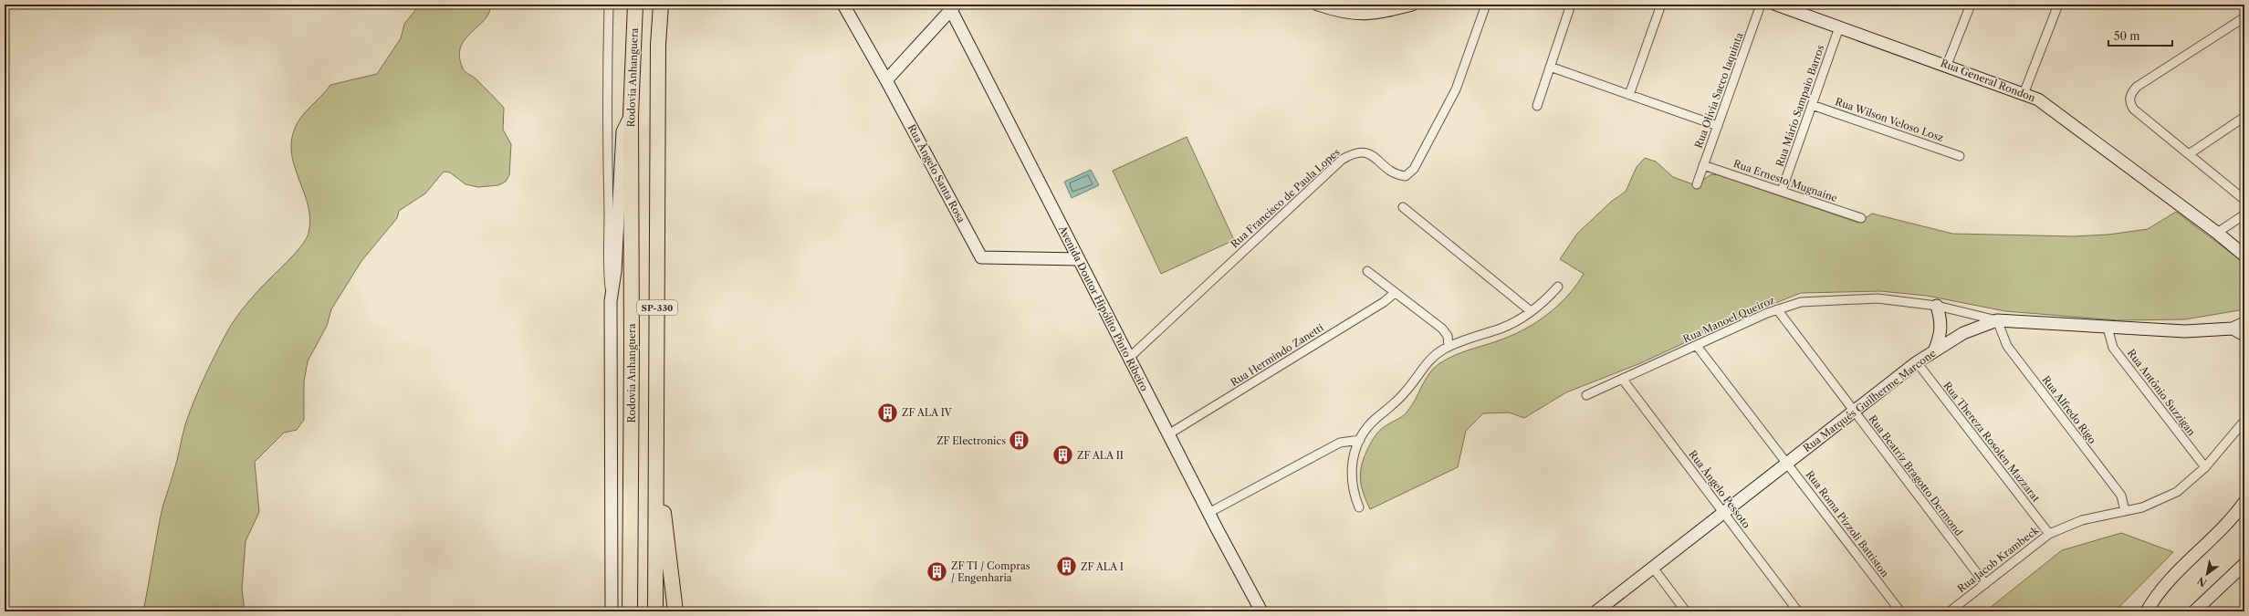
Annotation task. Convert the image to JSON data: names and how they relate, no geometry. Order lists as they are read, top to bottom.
{
  "streets": {
    "highway": ["Rodovia Anhanguera", "SP-330"],
    "street": [
      "Rua General Rondon",
      "Rua Olívia Sacco Iaquinta",
      "Rua Mário Sampaio Barros",
      "Rua Wilson Veloso Losz",
      "Rua Ângelo Santa Rosa",
      "Rua Ernesto Mugnaine",
      "Rua Francisco de Paula Lopes",
      "Avenida Doutor Hipólito Pinto Ribeiro",
      "Rua Manoel Queiroz",
      "Rua Hermindo Zanetti",
      "Rua Antônio Suzzigan",
      "Rua Marquês Guilherme Marcone",
      "Rua Alfredo Rigo",
      "Rua Thereza Rosolen Mazzarat",
      "Rua Beatriz Bragotto Dermond",
      "Rua Ângelo Pessoto",
      "Rua Roma Pizzoli Battiston",
      "Rua Jacob Krambeck"
    ]
  },
  "crossings": [
    ["Rua General Rondon", "Rua Mário Sampaio Barros"],
    ["Rua Olívia Sacco Iaquinta", "Rua Ernesto Mugnaine"],
    ["Rua Mário Sampaio Barros", "Rua Wilson Veloso Losz"],
    ["Rua Mário Sampaio Barros", "Rua Ernesto Mugnaine"],
    ["Rua Ângelo Santa Rosa", "Avenida Doutor Hipólito Pinto Ribeiro"],
    ["Rua Francisco de Paula Lopes", "Avenida Doutor Hipólito Pinto Ribeiro"],
    ["Avenida Doutor Hipólito Pinto Ribeiro", "Rua Hermindo Zanetti"],
    ["Rua Manoel Queiroz", "Rua Marquês Guilherme Marcone"],
    ["Rua Manoel Queiroz", "Rua Alfredo Rigo"],
    ["Rua Manoel Queiroz", "Rua Beatriz Bragotto Dermond"],
    ["Rua Manoel Queiroz", "Rua Ângelo Pessoto"],
    ["Rua Manoel Queiroz", "Rua Roma Pizzoli Battiston"],
    ["Rua Antônio Suzzigan", "Rua Marquês Guilherme Marcone"],
    ["Rua Antônio Suzzigan", "Rua Jacob Krambeck"],
    ["Rua Marquês Guilherme Marcone", "Rua Alfredo Rigo"],
    ["Rua Marquês Guilherme Marcone", "Rua Thereza Rosolen Mazzarat"],
    ["Rua Marquês Guilherme Marcone", "Rua Beatriz Bragotto Dermond"],
    ["Rua Marquês Guilherme Marcone", "Rua Ângelo Pessoto"],
    ["Rua Marquês Guilherme Marcone", "Rua Roma Pizzoli Battiston"],
    ["Rua Alfredo Rigo", "Rua Jacob Krambeck"],
    ["Rua Thereza Rosolen Mazzarat", "Rua Jacob Krambeck"],
    ["Rua Beatriz Bragotto Dermond", "Rua Jacob Krambeck"]
  ],
  "places": {
    "building": [
      "ZF ALA IV",
      "ZF Electronics",
      "ZF ALA II",
      "ZF ALA I",
      "ZF TI / Compras / Engenharia"
    ]
  },
  "scale_bar": "50 m",
  "north": "bottom left"
}
